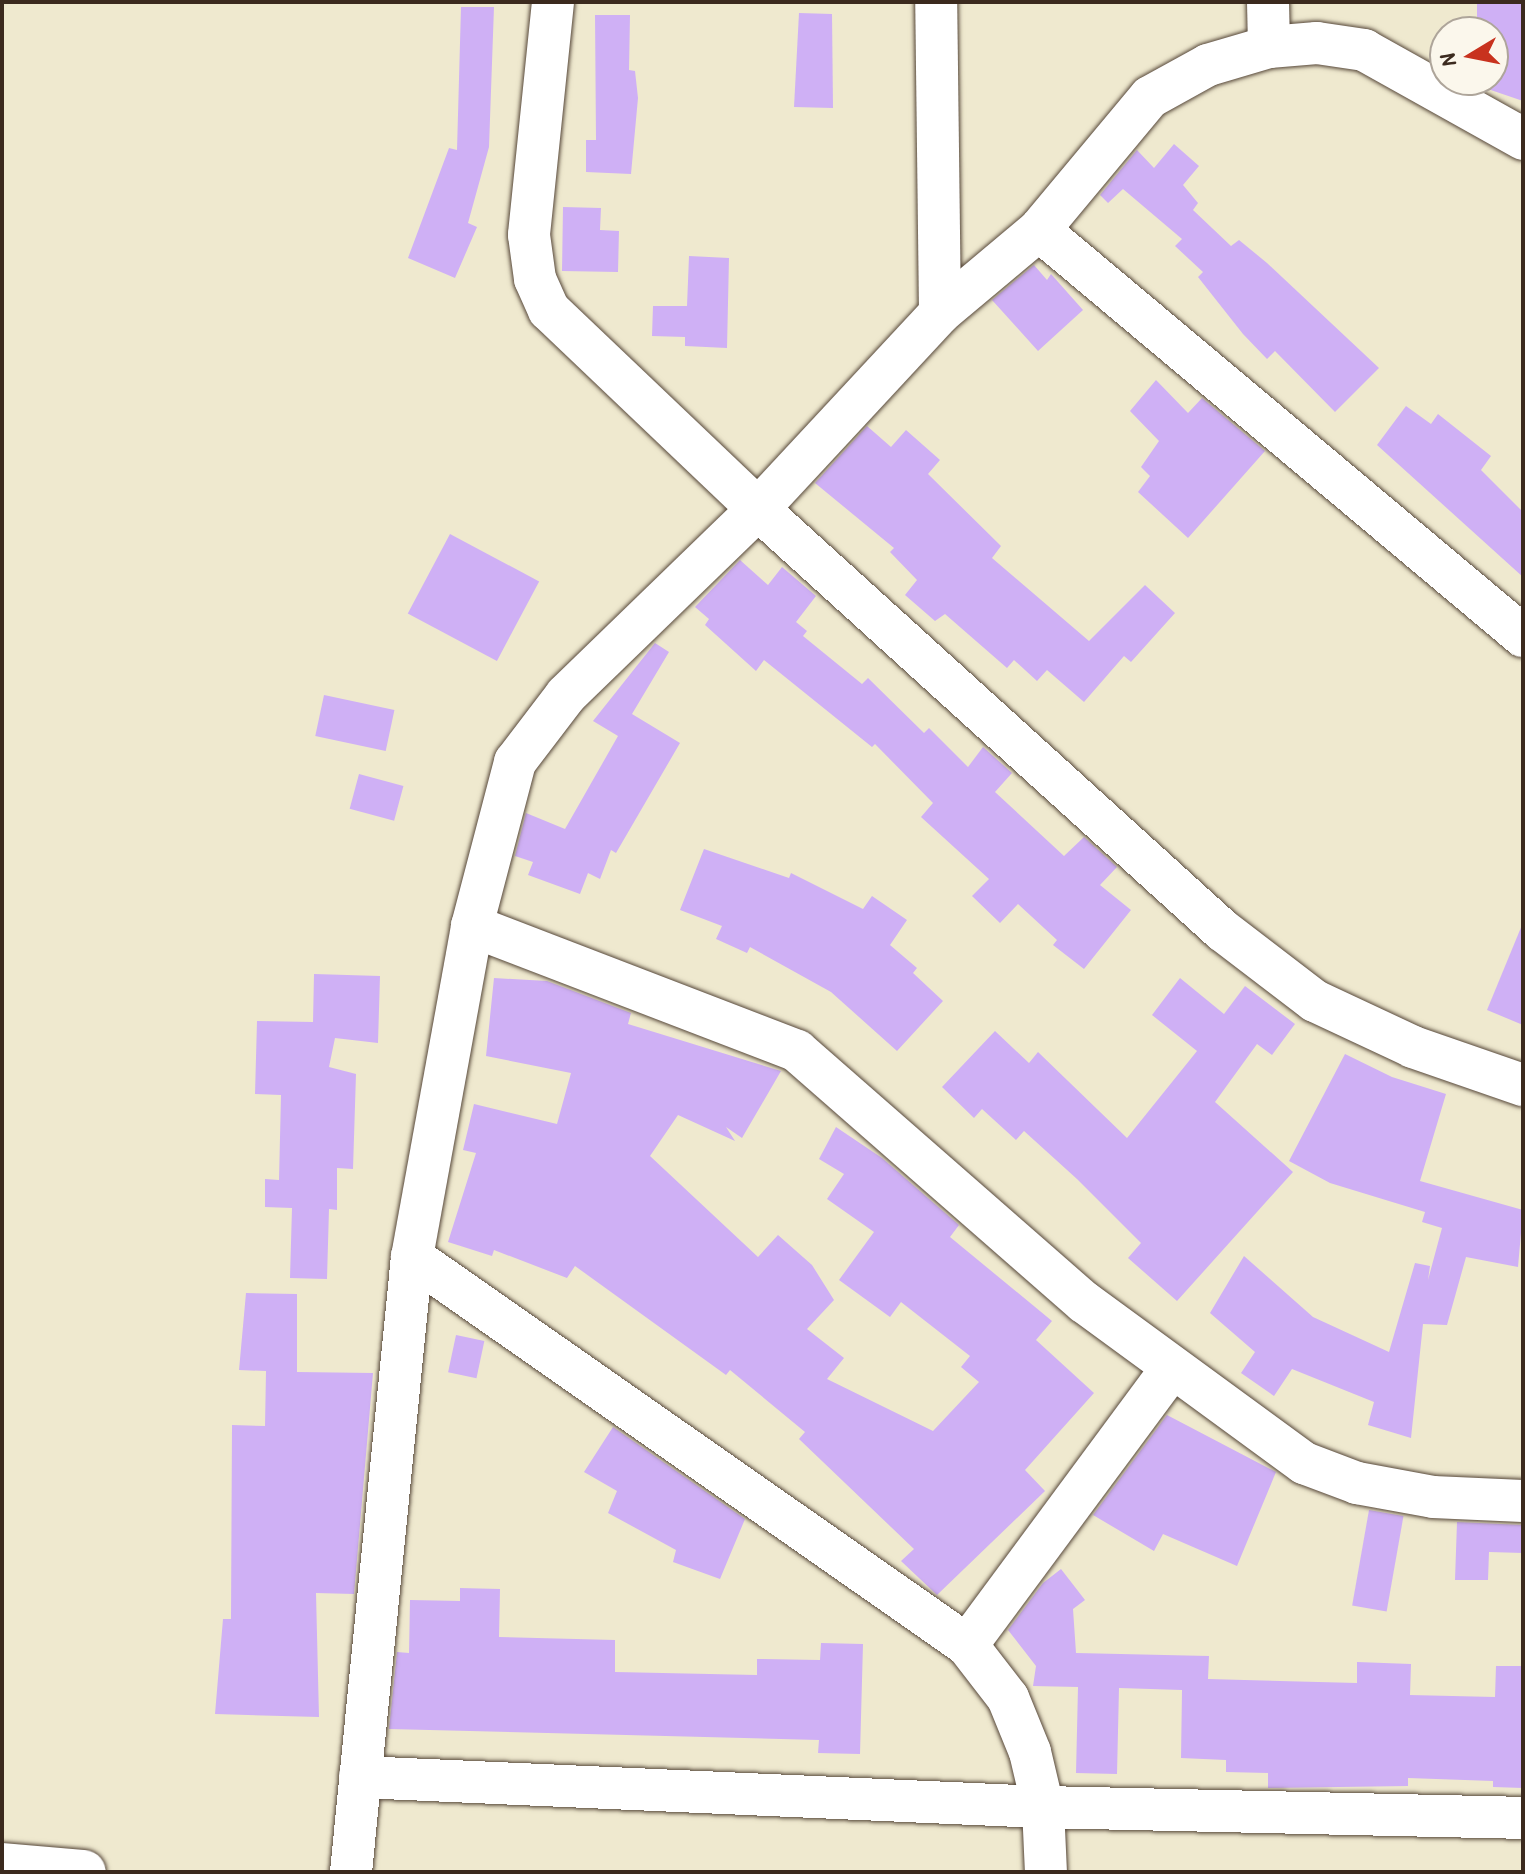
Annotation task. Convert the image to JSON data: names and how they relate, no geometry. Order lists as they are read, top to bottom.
{
  "north": "left"
}
